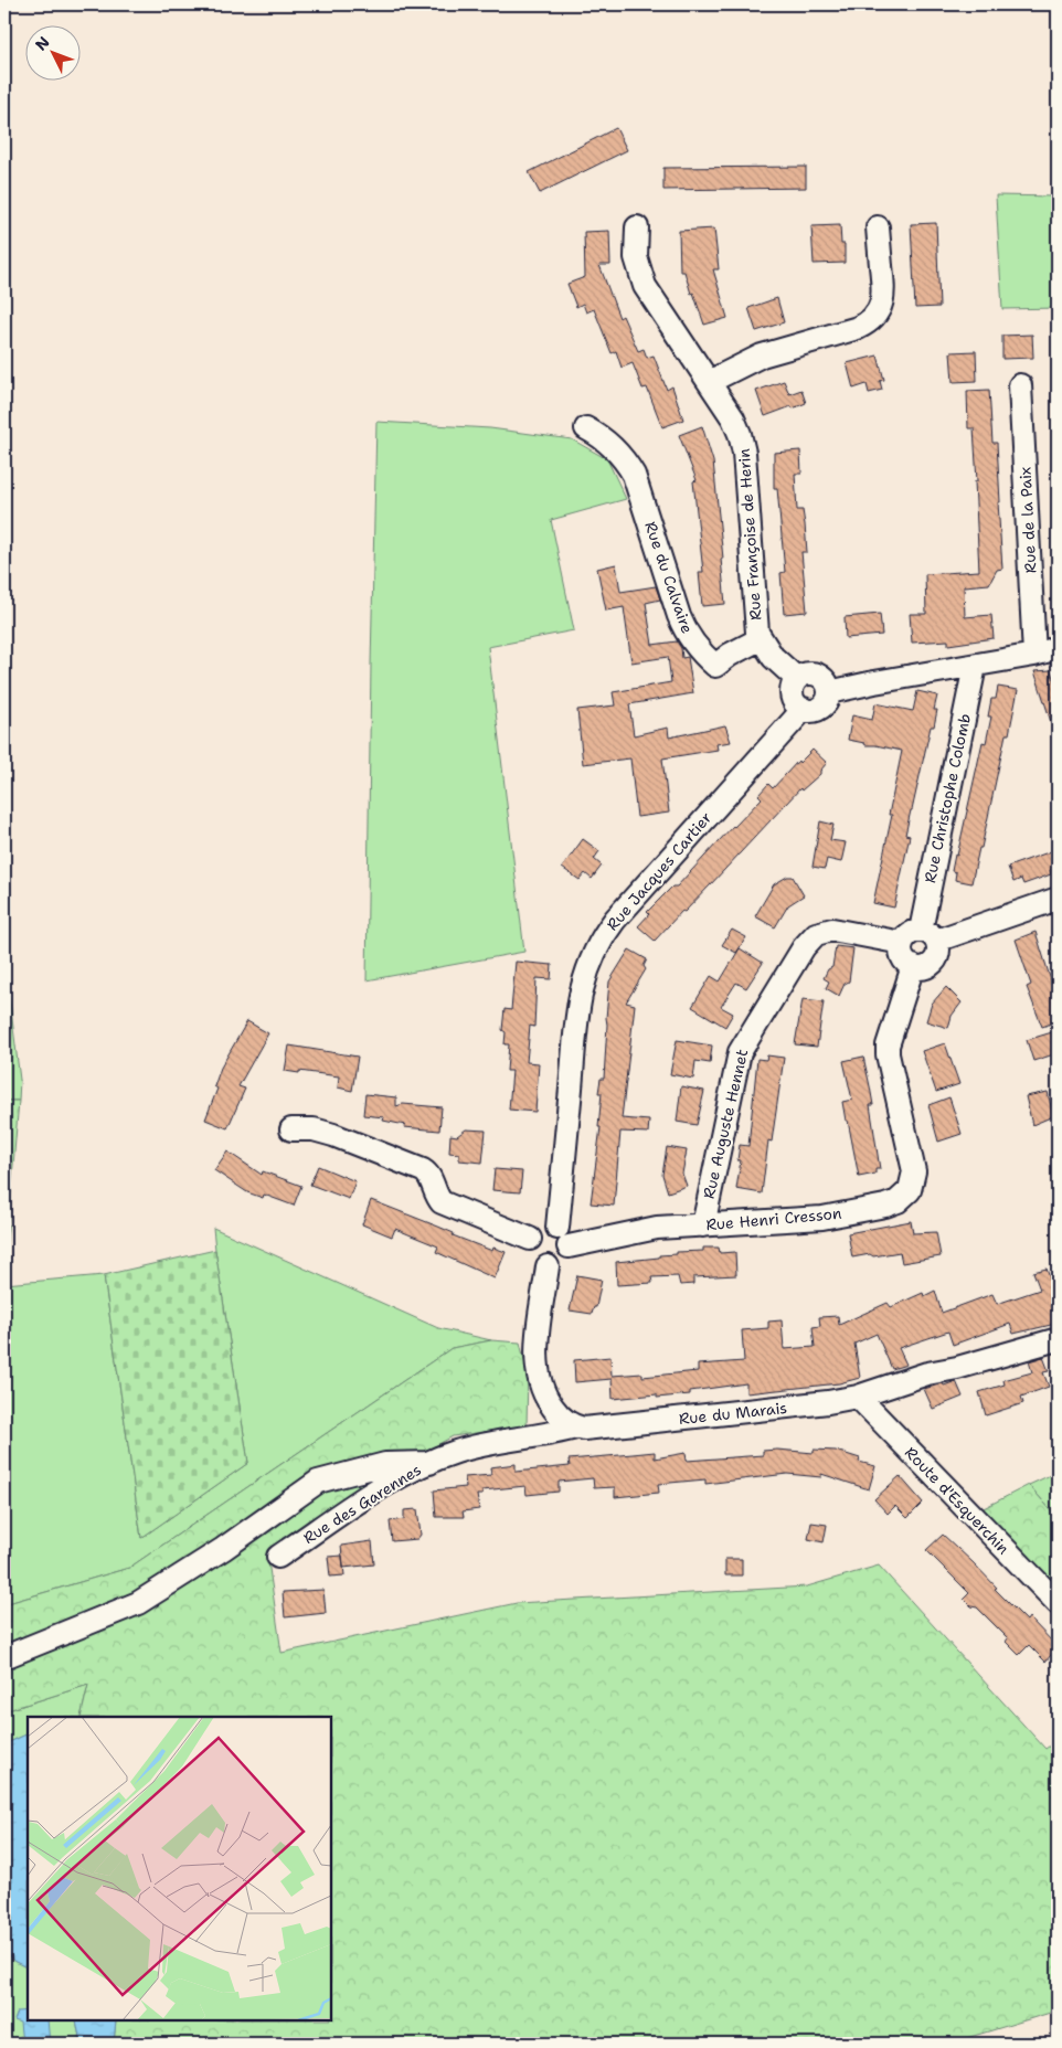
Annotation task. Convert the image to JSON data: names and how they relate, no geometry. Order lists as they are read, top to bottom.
{
  "streets": {
    "street": [
      "Rue de la Paix",
      "Rue Françoise de Herin",
      "Rue du Calvaire",
      "Rue Christophe Colomb",
      "Rue Jacques Cartier",
      "Rue Auguste Hennet",
      "Rue Henri Cresson",
      "Rue du Marais",
      "Route d'Esquerchin",
      "Rue des Garennes"
    ]
  },
  "crossings": [
    ["Rue Françoise de Herin", "Rue du Calvaire"],
    ["Rue Christophe Colomb", "Rue Auguste Hennet"],
    ["Rue Christophe Colomb", "Rue Henri Cresson"],
    ["Rue Jacques Cartier", "Rue Henri Cresson"],
    ["Rue Auguste Hennet", "Rue Henri Cresson"],
    ["Rue du Marais", "Route d'Esquerchin"],
    ["Rue du Marais", "Rue des Garennes"]
  ],
  "north": "top left"
}
